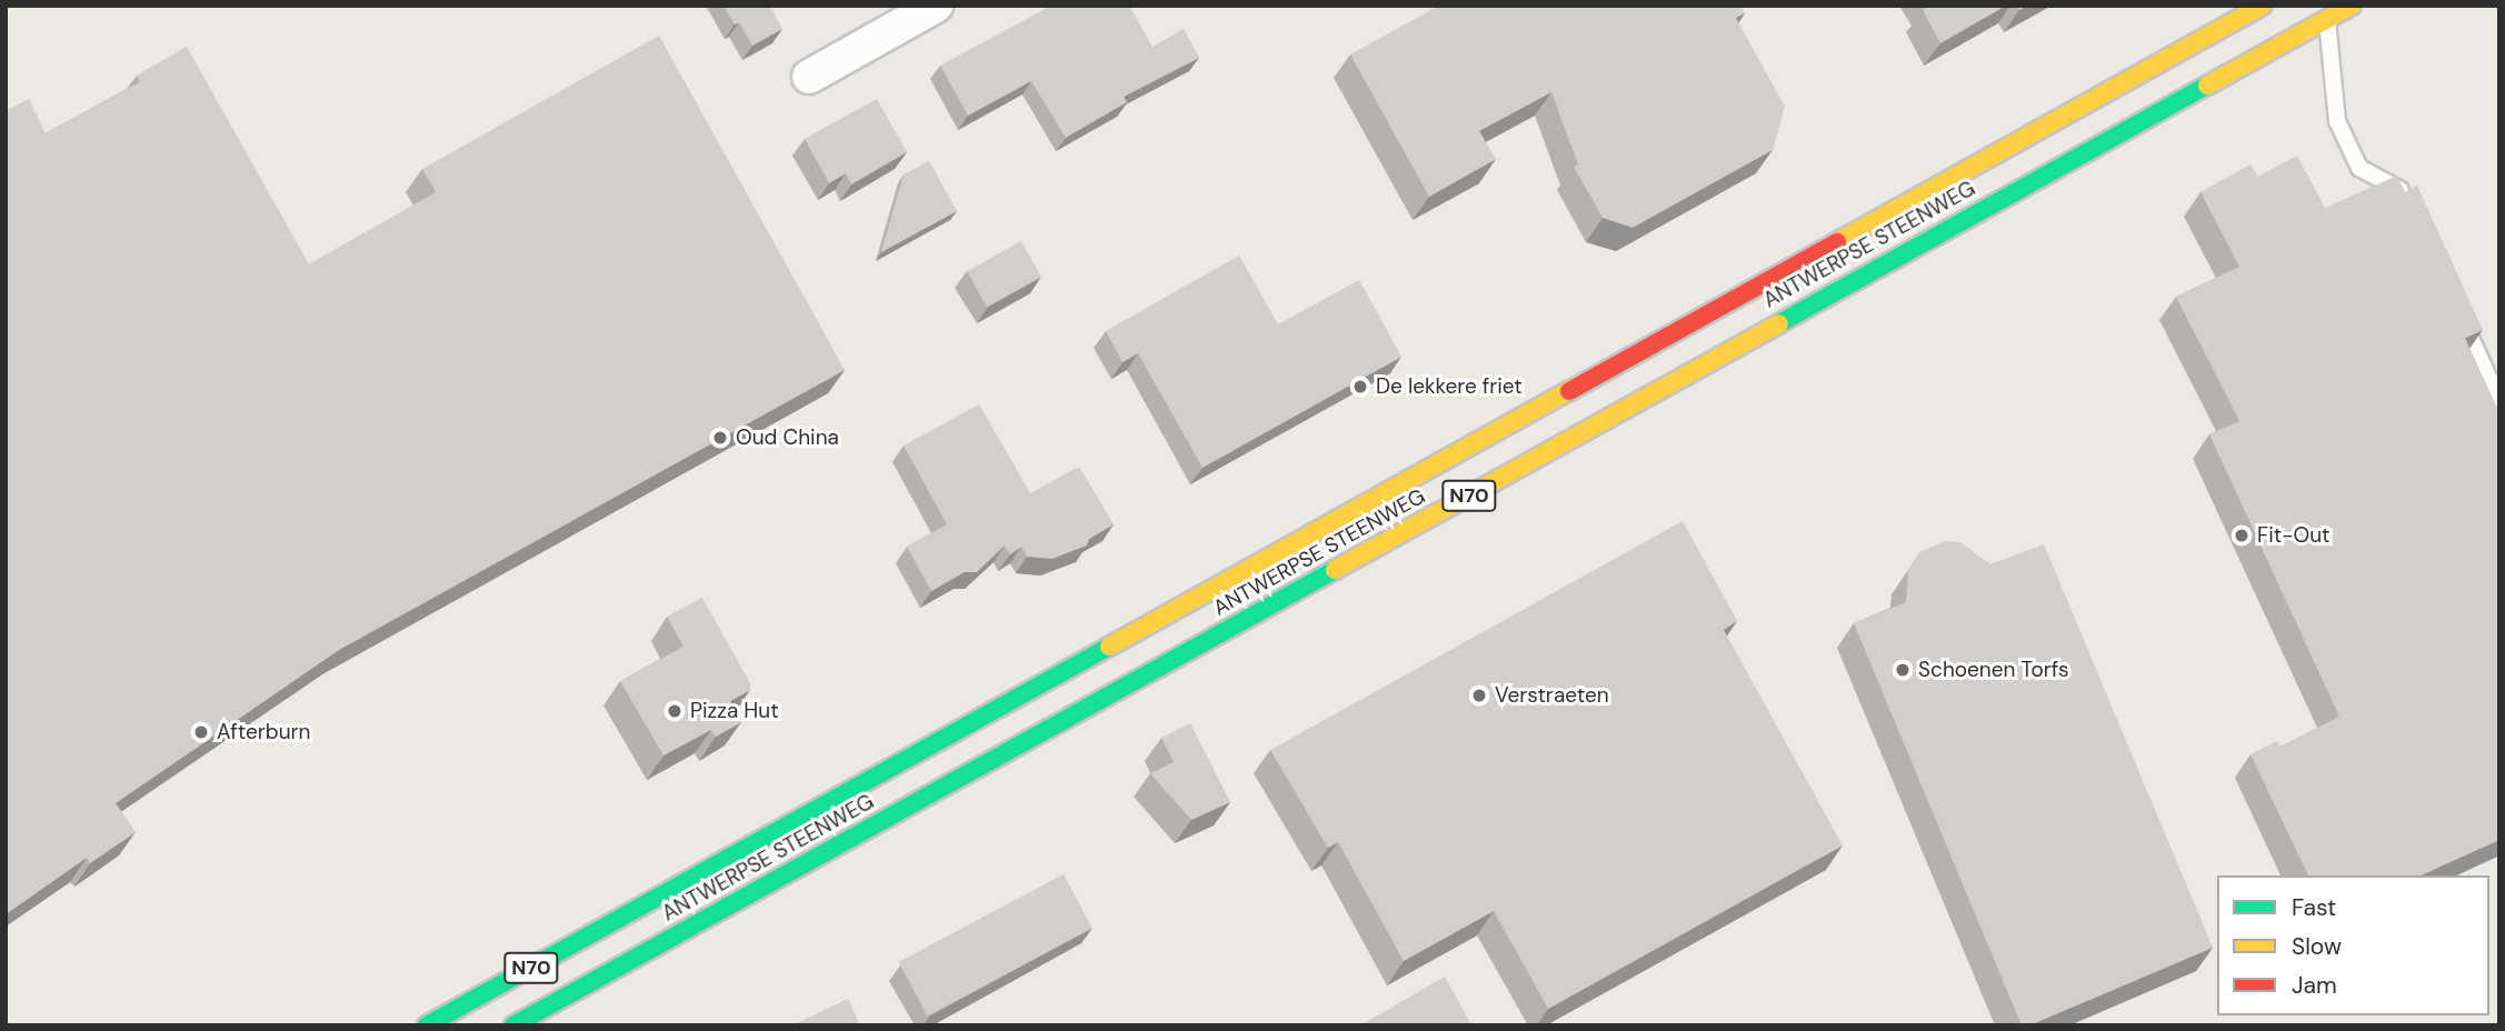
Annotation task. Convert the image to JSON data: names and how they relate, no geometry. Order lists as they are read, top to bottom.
{
  "streets": {
    "main road": ["ANTWERPSE STEENWEG", "N70"]
  },
  "places": [
    "De lekkere friet",
    "Oud China",
    "Fit-Out",
    "Schoenen Torfs",
    "Verstraeten",
    "Pizza Hut",
    "Afterburn"
  ],
  "legend": ["Fast", "Slow", "Jam"]
}
